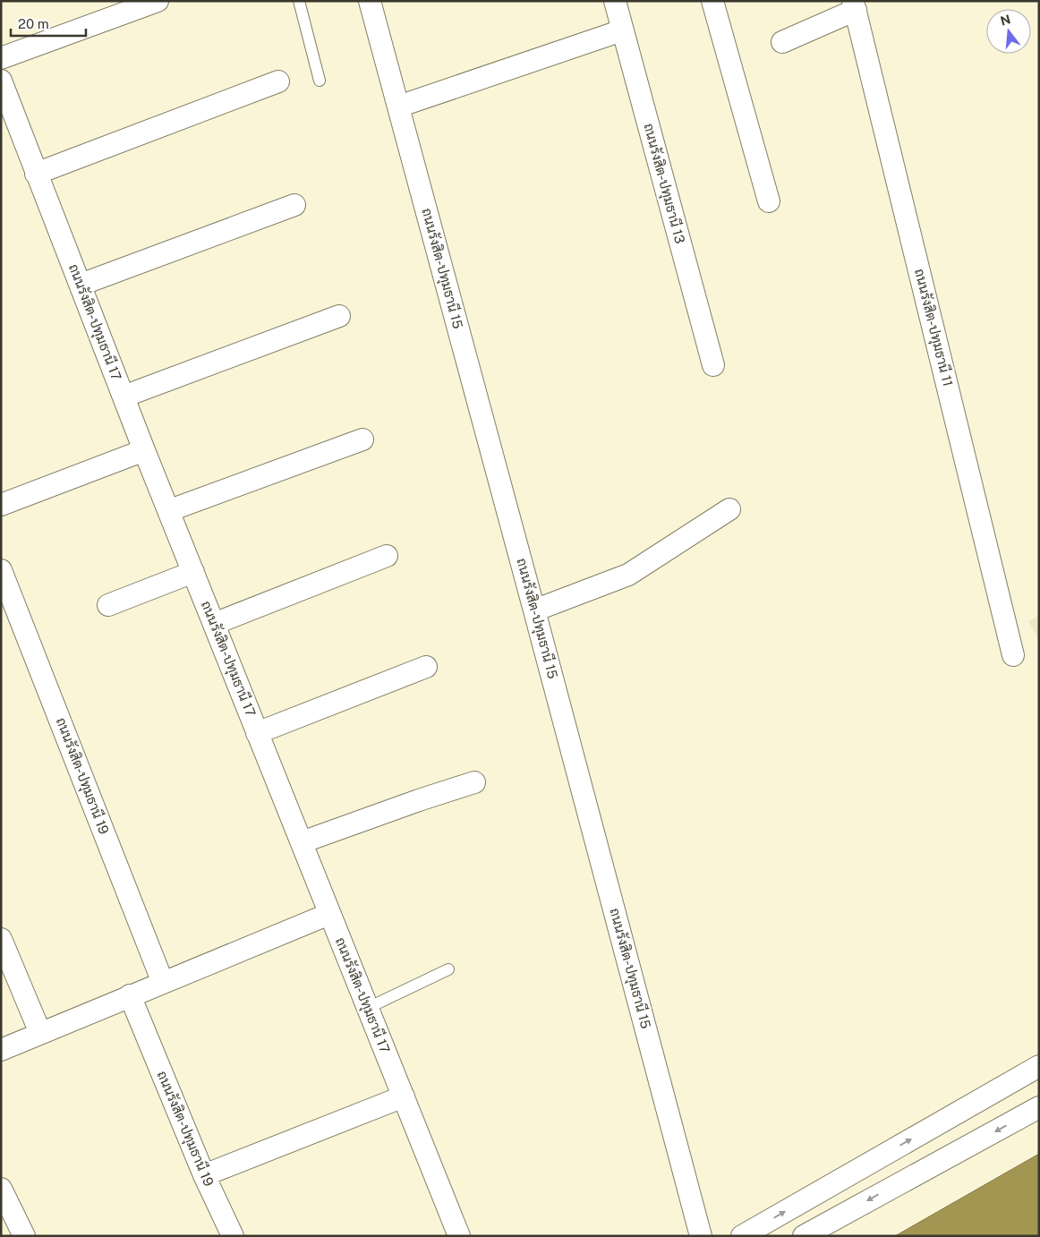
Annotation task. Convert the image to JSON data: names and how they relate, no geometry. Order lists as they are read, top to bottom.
{
  "streets": {
    "street": [
      "ถนนรังสิต-ปทุมธานี 13",
      "ถนนรังสิต-ปทุมธานี 15",
      "ถนนรังสิต-ปทุมธานี 17",
      "ถนนรังสิต-ปทุมธานี 11",
      "ถนนรังสิต-ปทุมธานี 19"
    ]
  },
  "scale_bar": "20 m",
  "north": "top"
}
